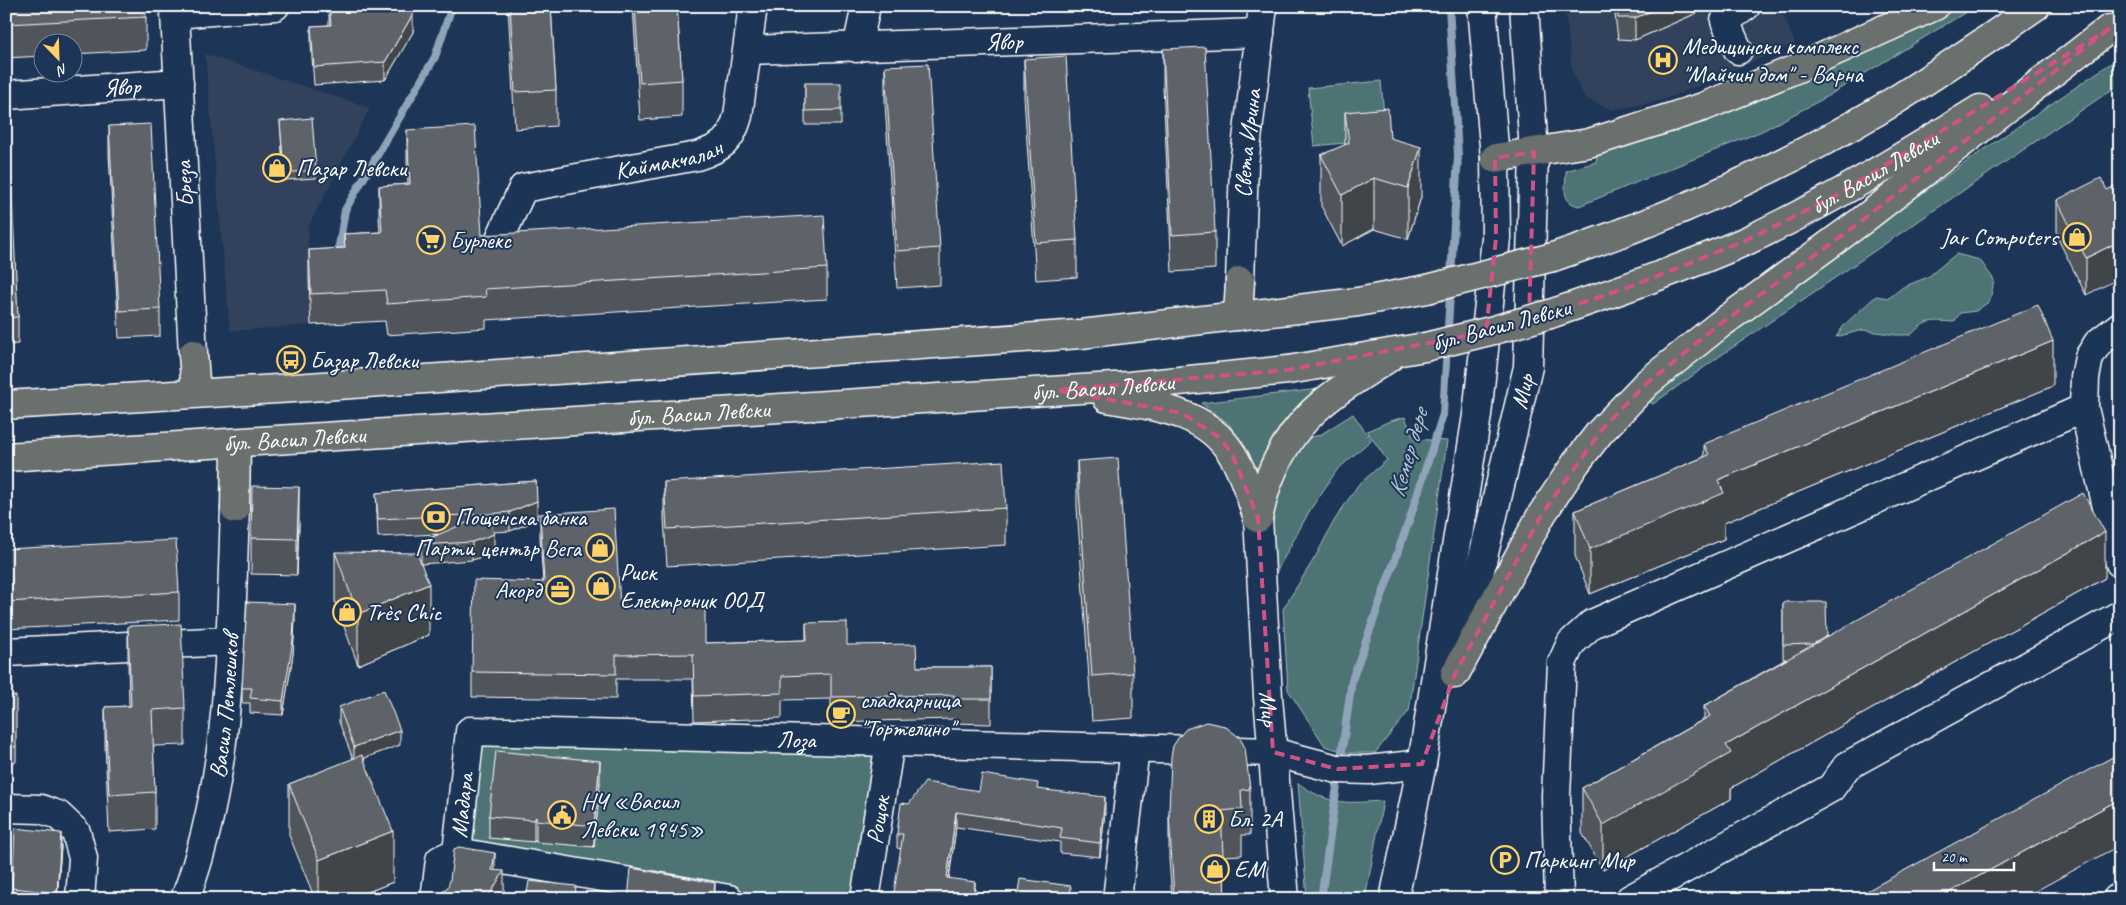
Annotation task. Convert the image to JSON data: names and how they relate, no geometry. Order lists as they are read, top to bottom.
{
  "streets": {
    "highway": ["бул. Васил Левски"],
    "street": [
      "Явор",
      "Света Ирина",
      "Каймакчалан",
      "Бреза",
      "Мир",
      "Васил Петлешков",
      "Лоза",
      "Мадара",
      "Рощок"
    ]
  },
  "crossings": [
    ["Явор", "Света Ирина"],
    ["Явор", "Каймакчалан"],
    ["Явор", "Бреза"],
    ["Мир", "Лоза"],
    ["Лоза", "Мадара"],
    ["Лоза", "Рощок"]
  ],
  "water": ["Кемер дере"],
  "places": {
    "hospital": ["Медицински комплекс \"Майчин дом\" - Варна"],
    "shop": [
      "Пазар Левски",
      "Jar Computers",
      "Парти център Вега",
      "Риск Електроник ООД",
      "Très Chic",
      "ЕМ"
    ],
    "supermarket": ["Бурлекс"],
    "bus stop": ["Базар Левски"],
    "bank": ["Пощенска банка"],
    "office": ["Акорд"],
    "cafe": ["сладкарница \"Тортелино\""],
    "public building": ["НЧ «Васил Левски 1945»"],
    "building": ["Бл. 2А"],
    "parking": ["Паркинг Мир"]
  },
  "scale_bar": "20 m",
  "north": "bottom right"
}
